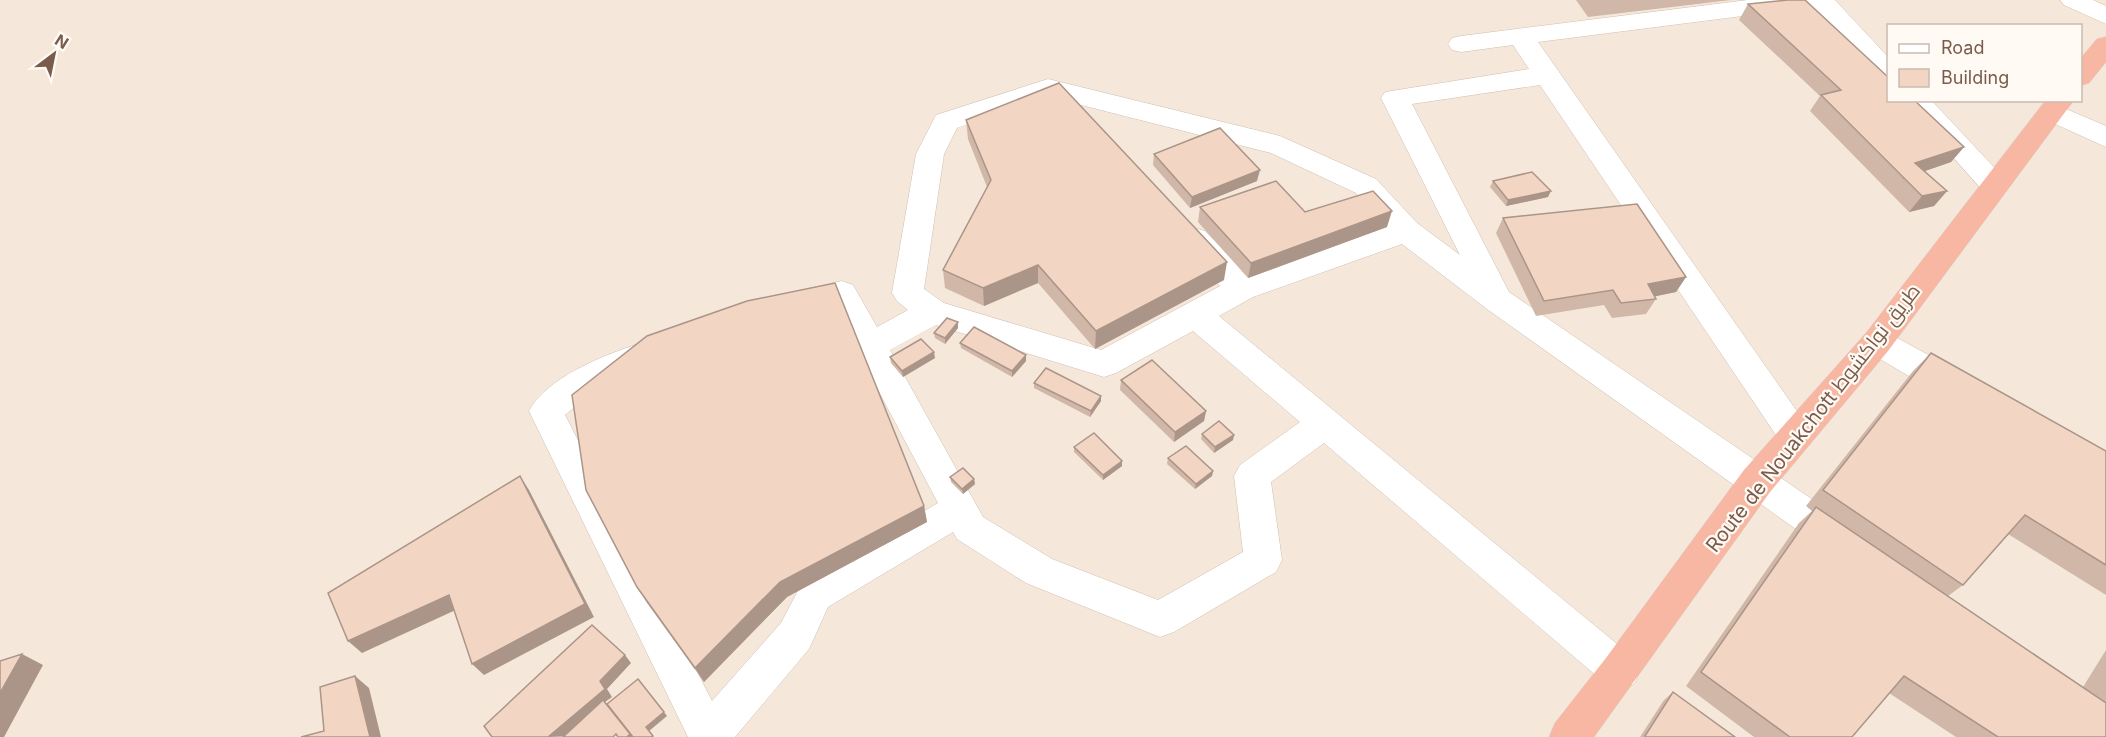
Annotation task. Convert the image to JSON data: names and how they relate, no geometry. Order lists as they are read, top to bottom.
{
  "streets": {
    "highway": ["Route de Nouakchott طريق نواكشوط"]
  },
  "legend": ["Road", "Building"],
  "north": "top right"
}
